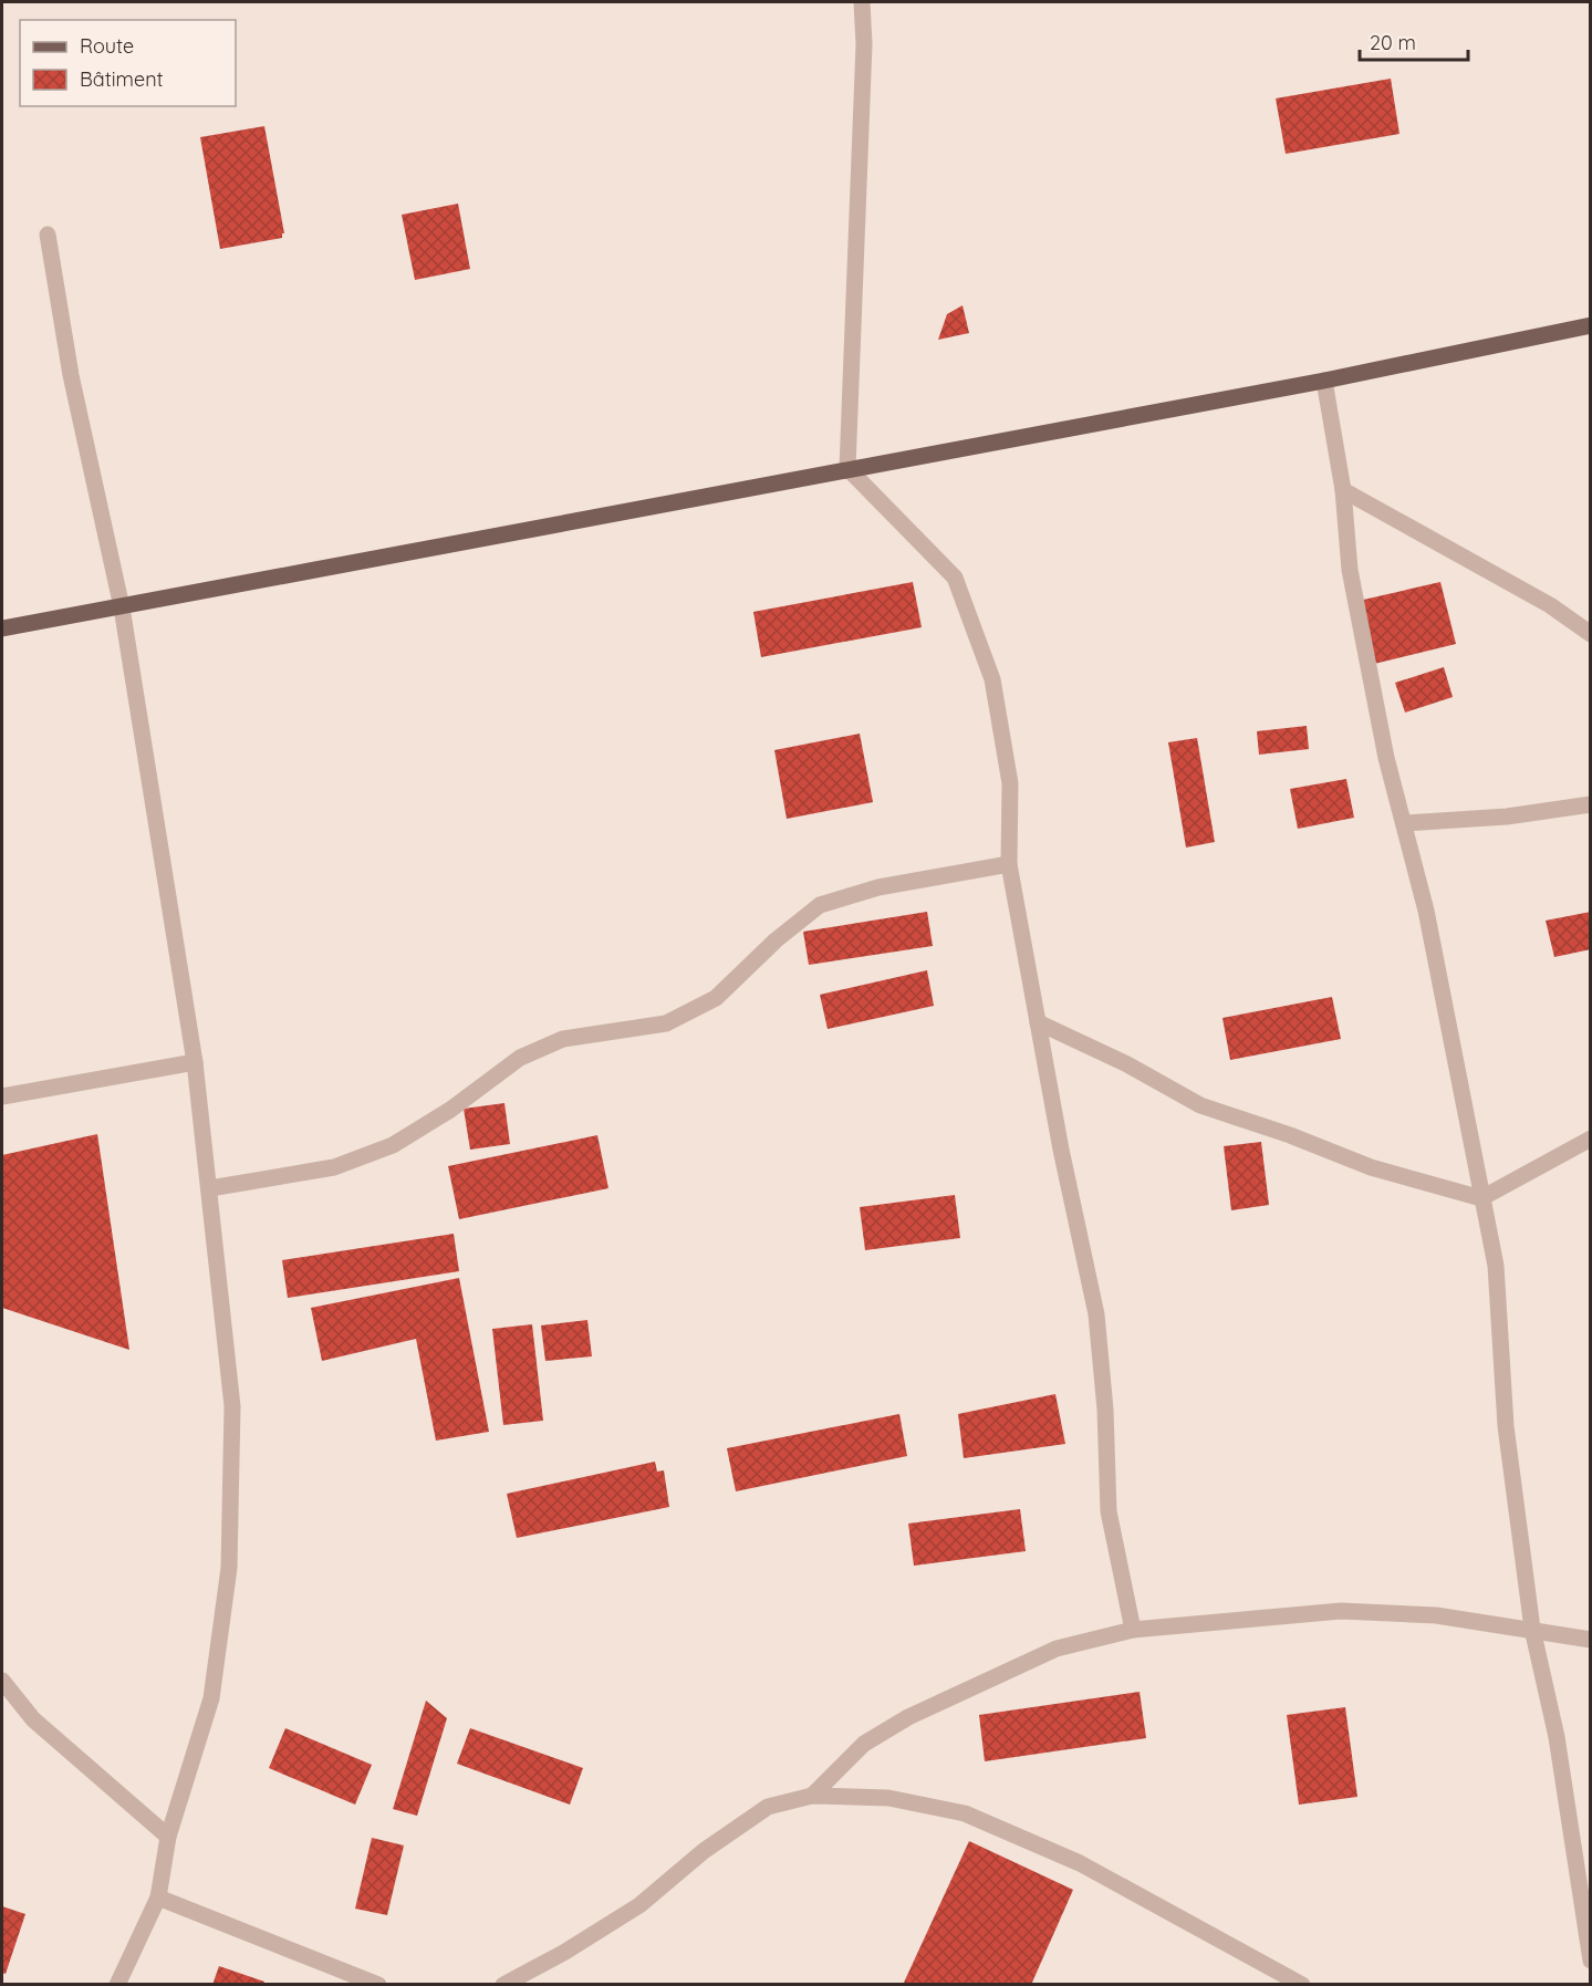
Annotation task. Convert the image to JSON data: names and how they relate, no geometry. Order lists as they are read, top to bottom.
{
  "legend": ["Route", "Bâtiment"],
  "scale_bar": "20 m"
}
